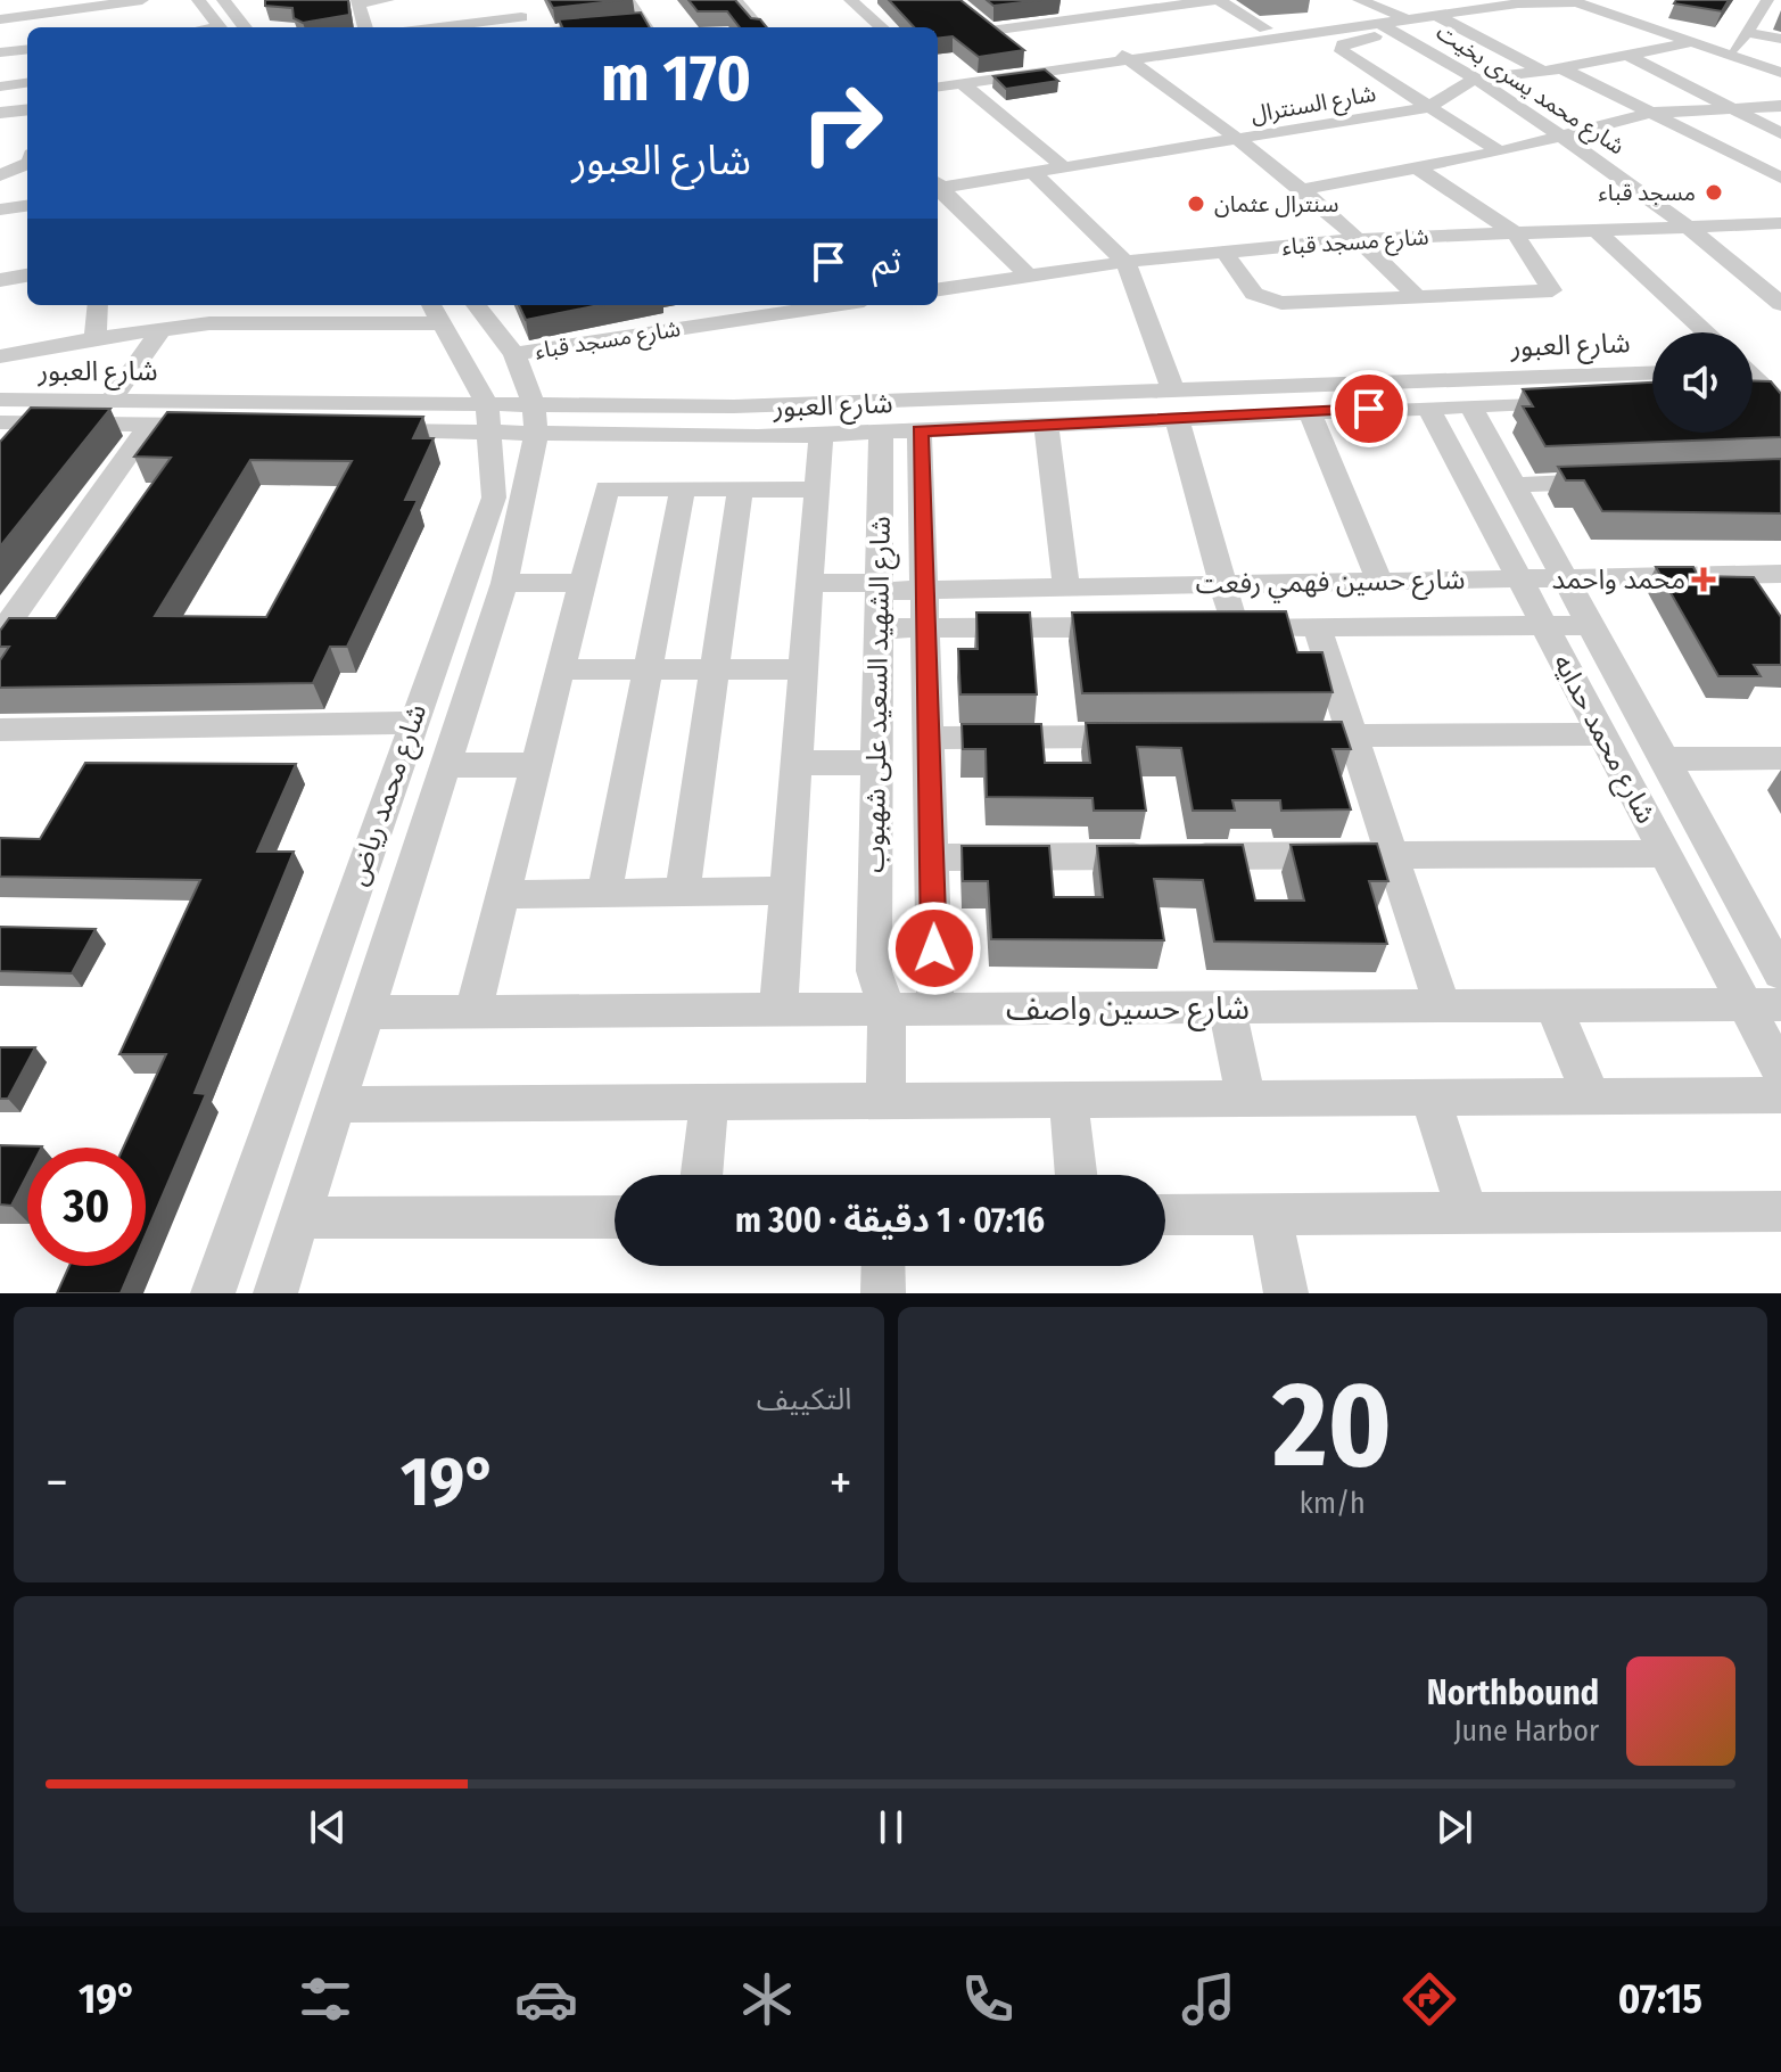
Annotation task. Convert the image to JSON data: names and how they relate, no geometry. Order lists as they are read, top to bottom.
{
  "streets": {
    "street": [
      "شارع محمد يسرى بخيت",
      "شارع السنترال",
      "شارع مسجد قباء",
      "شارع العبور",
      "شارع حسين فهمي رفعت",
      "شارع الشهيد السعيد على شهبوب",
      "شارع محمد حدايه",
      "شارع محمد رياض",
      "شارع حسين واصف"
    ]
  },
  "crossings": [
    ["شارع محمد يسرى بخيت", "شارع السنترال"],
    ["شارع محمد يسرى بخيت", "شارع مسجد قباء"],
    ["شارع العبور", "شارع الشهيد السعيد على شهبوب"],
    ["شارع العبور", "شارع محمد حدايه"],
    ["شارع العبور", "شارع محمد رياض"],
    ["شارع حسين فهمي رفعت", "شارع الشهيد السعيد على شهبوب"],
    ["شارع حسين فهمي رفعت", "شارع محمد حدايه"],
    ["شارع الشهيد السعيد على شهبوب", "شارع حسين واصف"],
    ["شارع محمد حدايه", "شارع حسين واصف"],
    ["شارع محمد رياض", "شارع حسين واصف"]
  ],
  "places": {
    "other": ["مسجد قباء", "سنترال عثمان"],
    "health": ["محمد واحمد"]
  },
  "page": {
    "turn": ["170 m", "شارع العبور"],
    "then": "ثم",
    "limit": "30",
    "trip": "07:16 · 1 دقيقة · 300 m",
    "tile": [
      ["20", "km/h"],
      "التكييف"
    ],
    "heat": ["−", "19°", "+"],
    "song": ["Northbound", "June Harbor"],
    "tabs": ["07:15", "19°"]
  }
}
